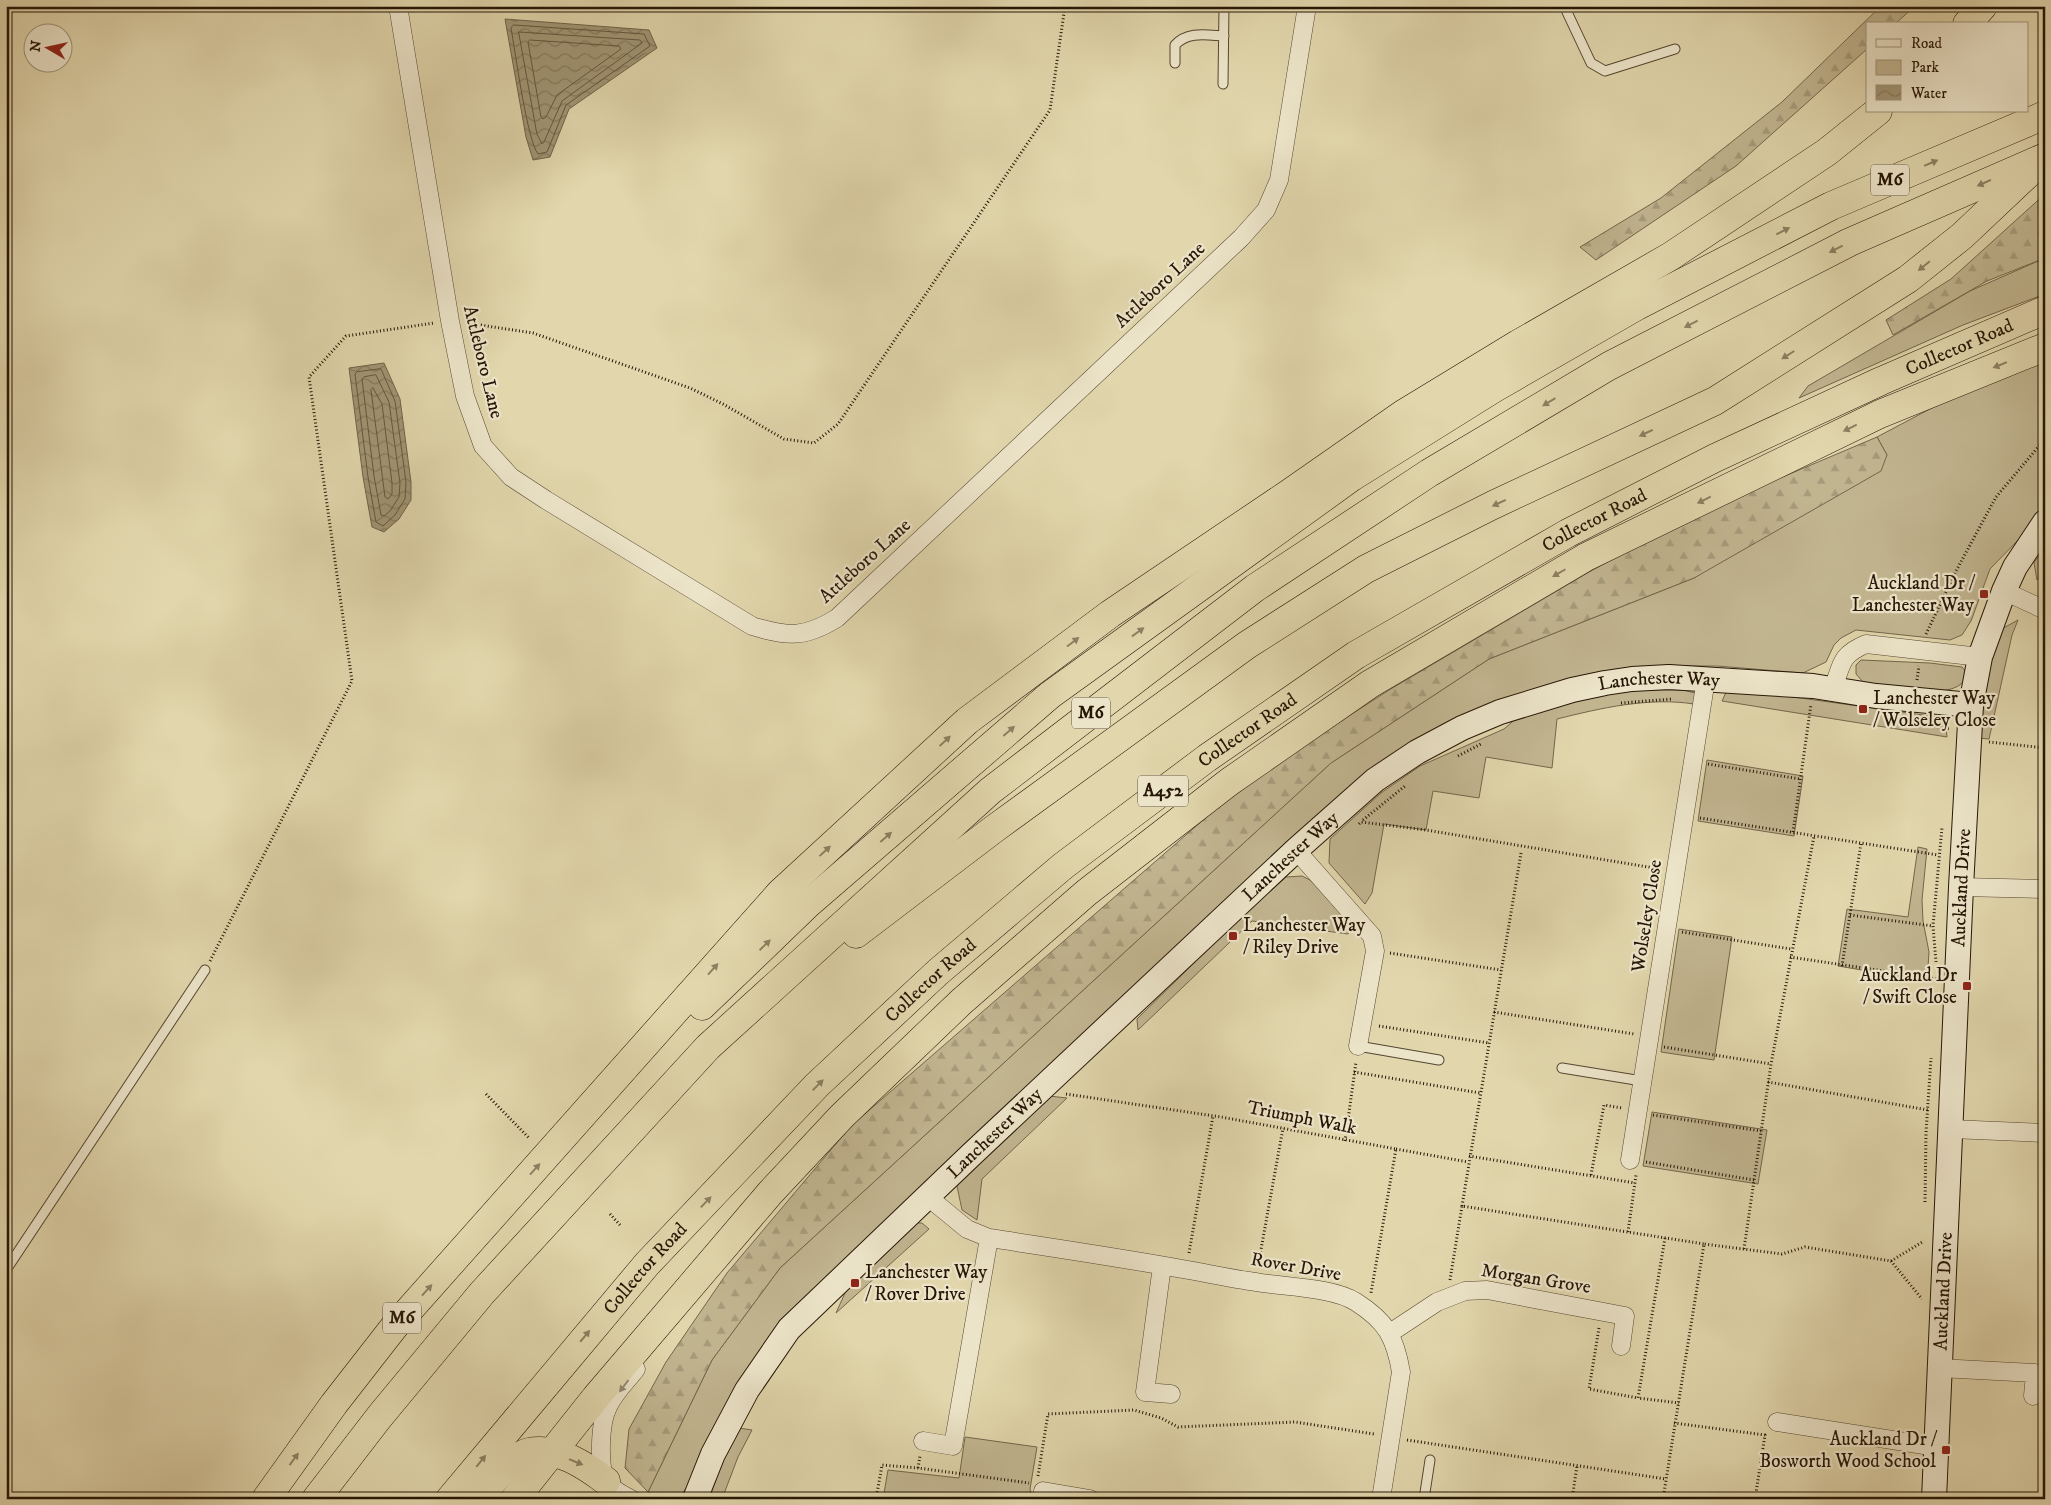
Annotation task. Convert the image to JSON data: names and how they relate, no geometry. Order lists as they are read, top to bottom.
{
  "streets": {
    "highway": ["M6", "Collector Road", "A452"],
    "street": [
      "Attleboro Lane",
      "Lanchester Way",
      "Auckland Drive",
      "Wolseley Close",
      "Rover Drive",
      "Morgan Grove"
    ],
    "path": ["Triumph Walk"]
  },
  "crossings": [
    ["Lanchester Way", "Auckland Drive"],
    ["Lanchester Way", "Wolseley Close"],
    ["Lanchester Way", "Triumph Walk"],
    ["Lanchester Way", "Rover Drive"],
    ["Rover Drive", "Morgan Grove"]
  ],
  "places": {
    "transit": [
      "Auckland Dr / Lanchester Way",
      "Lanchester Way / Wolseley Close",
      "Lanchester Way / Riley Drive",
      "Auckland Dr / Swift Close",
      "Lanchester Way / Rover Drive",
      "Auckland Dr / Bosworth Wood School"
    ]
  },
  "legend": ["Road", "Park", "Water"],
  "north": "left"
}
